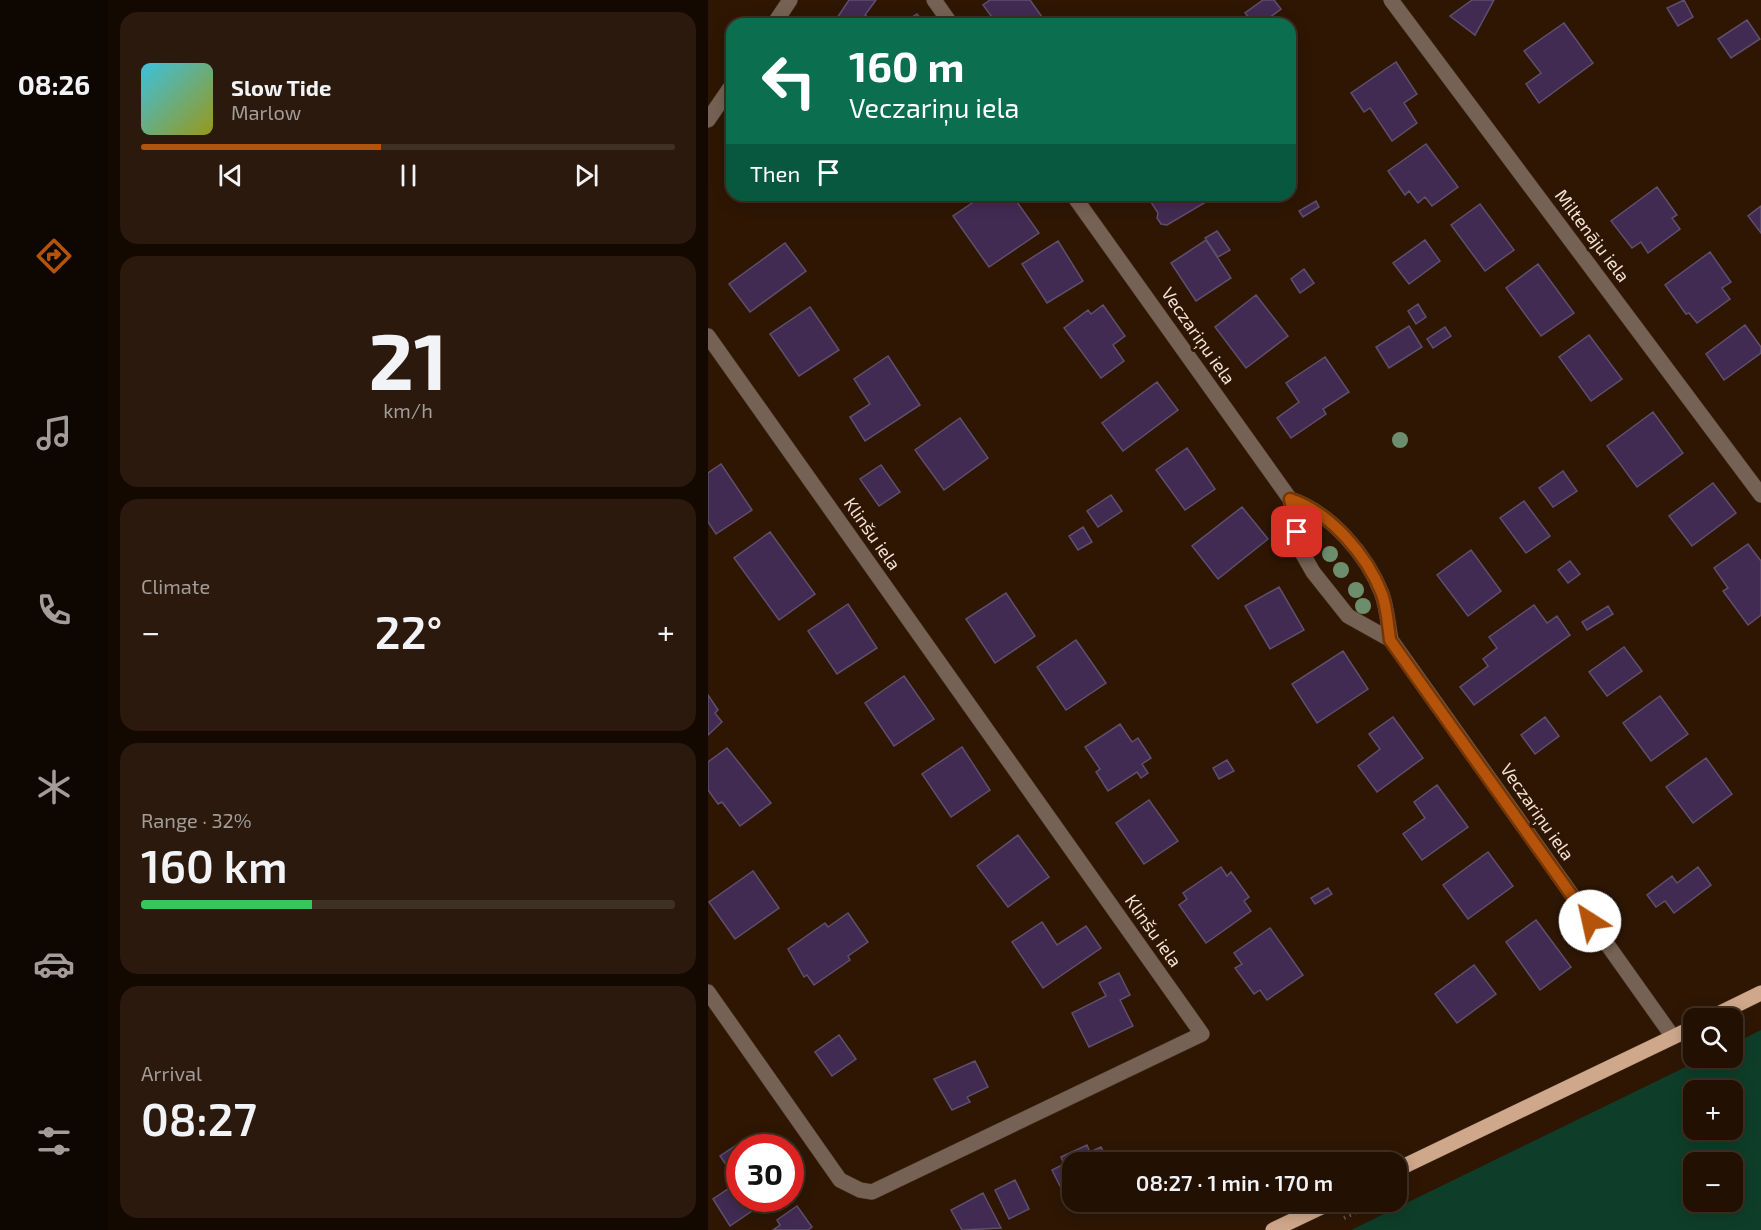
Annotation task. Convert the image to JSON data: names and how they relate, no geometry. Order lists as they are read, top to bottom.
{
  "streets": {
    "street": ["Miltenāju iela", "Veczariņu iela", "Klinšu iela"]
  },
  "page": {
    "tabs": "08:26",
    "turn": ["160 m", "Veczariņu iela"],
    "song": ["Slow Tide", "Marlow"],
    "then": "Then",
    "tile": [
      ["21", "km/h"],
      "Climate",
      ["Range · 32%", "160 km"],
      ["Arrival", "08:27"]
    ],
    "heat": ["−", "22°", "+"],
    "map_buttons": ["+", "−"],
    "limit": "30",
    "trip": "08:27 · 1 min · 170 m"
  }
}
